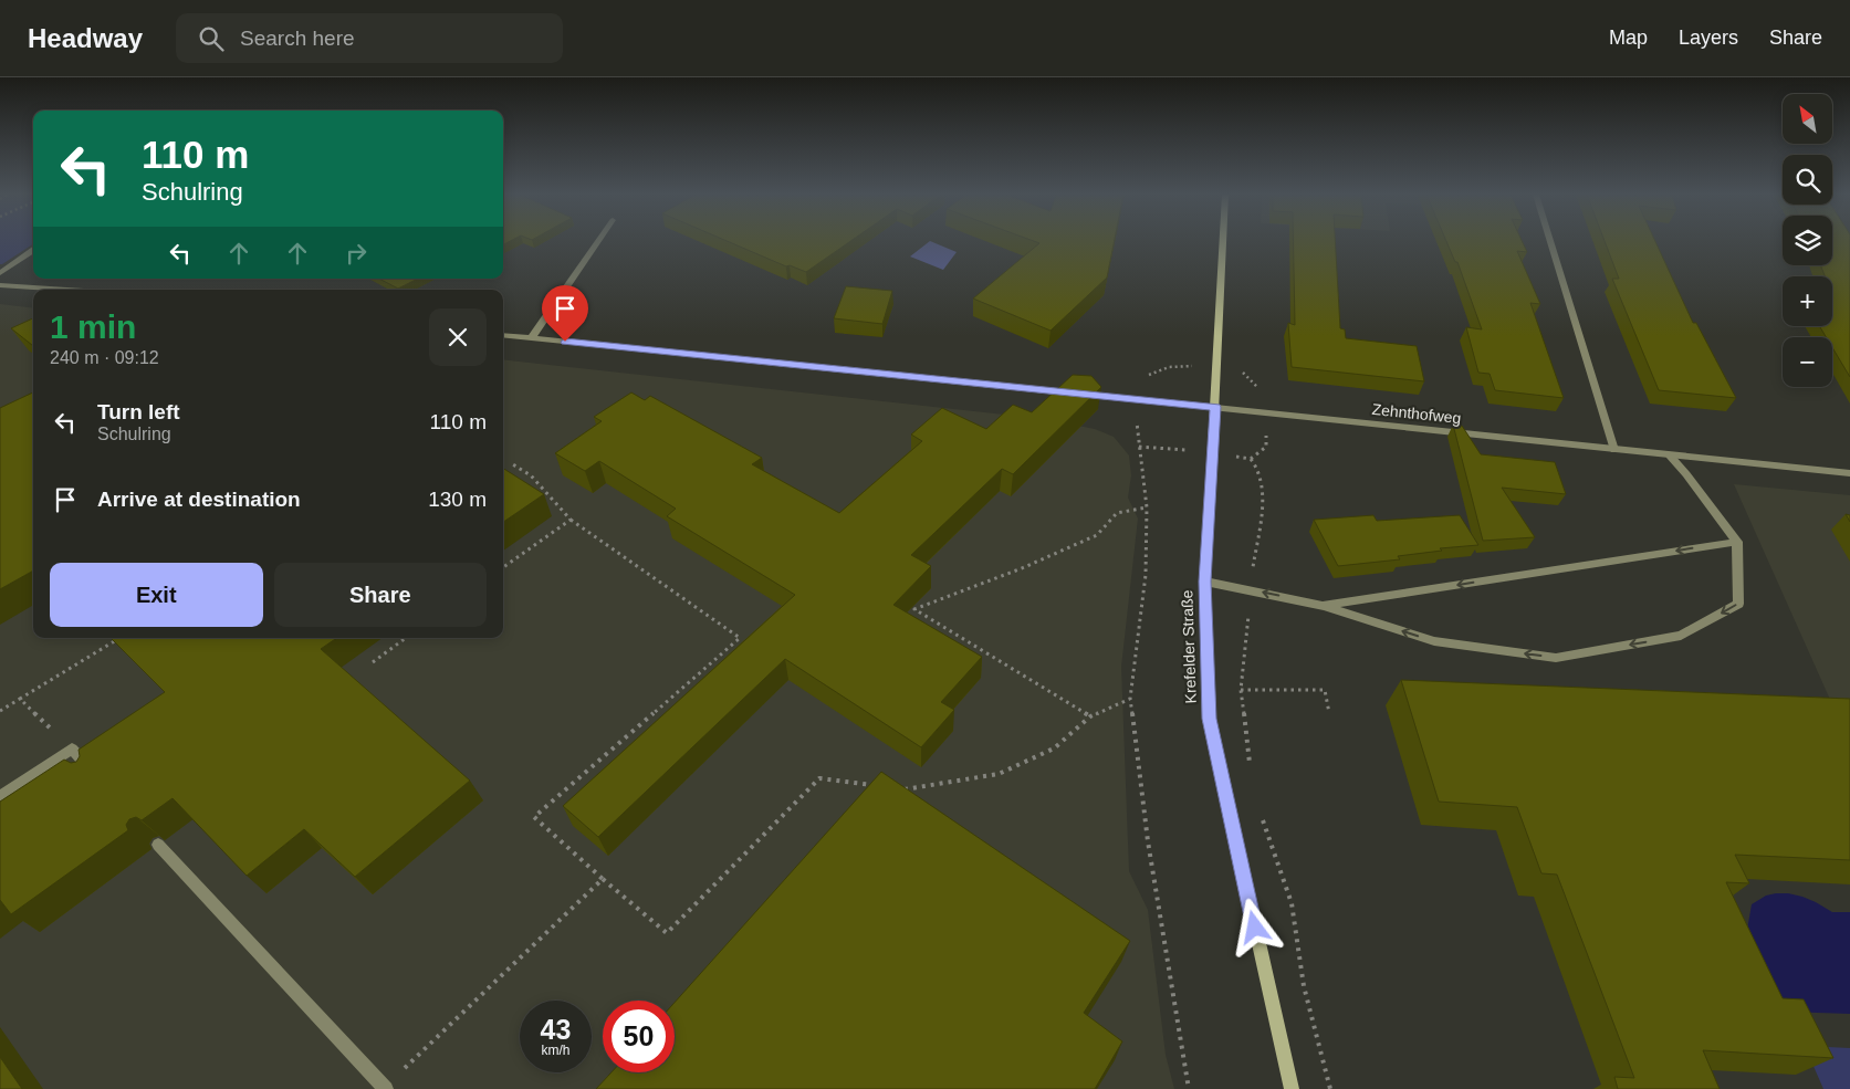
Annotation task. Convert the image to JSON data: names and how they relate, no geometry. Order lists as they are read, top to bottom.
{
  "streets": {
    "main road": ["Krefelder Straße"],
    "street": ["Zehnthofweg"]
  },
  "crossings": [
    ["Zehnthofweg", "Krefelder Straße"]
  ],
  "north": "top left",
  "page": {
    "header": "Headway",
    "search": "Search here",
    "nav": ["Map", "Layers", "Share"],
    "map_buttons": ["+", "−"],
    "turn": ["110 m", "Schulring"],
    "heading": ["1 min", "240 m · 09:12"],
    "list": [
      {
        "name": "Turn left",
        "note": "Schulring",
        "value": "110 m"
      },
      {
        "name": "Arrive at destination",
        "value": "130 m"
      }
    ],
    "buttons": ["Exit", "Share"],
    "speed": "43 km/h",
    "limit": "50"
  }
}
